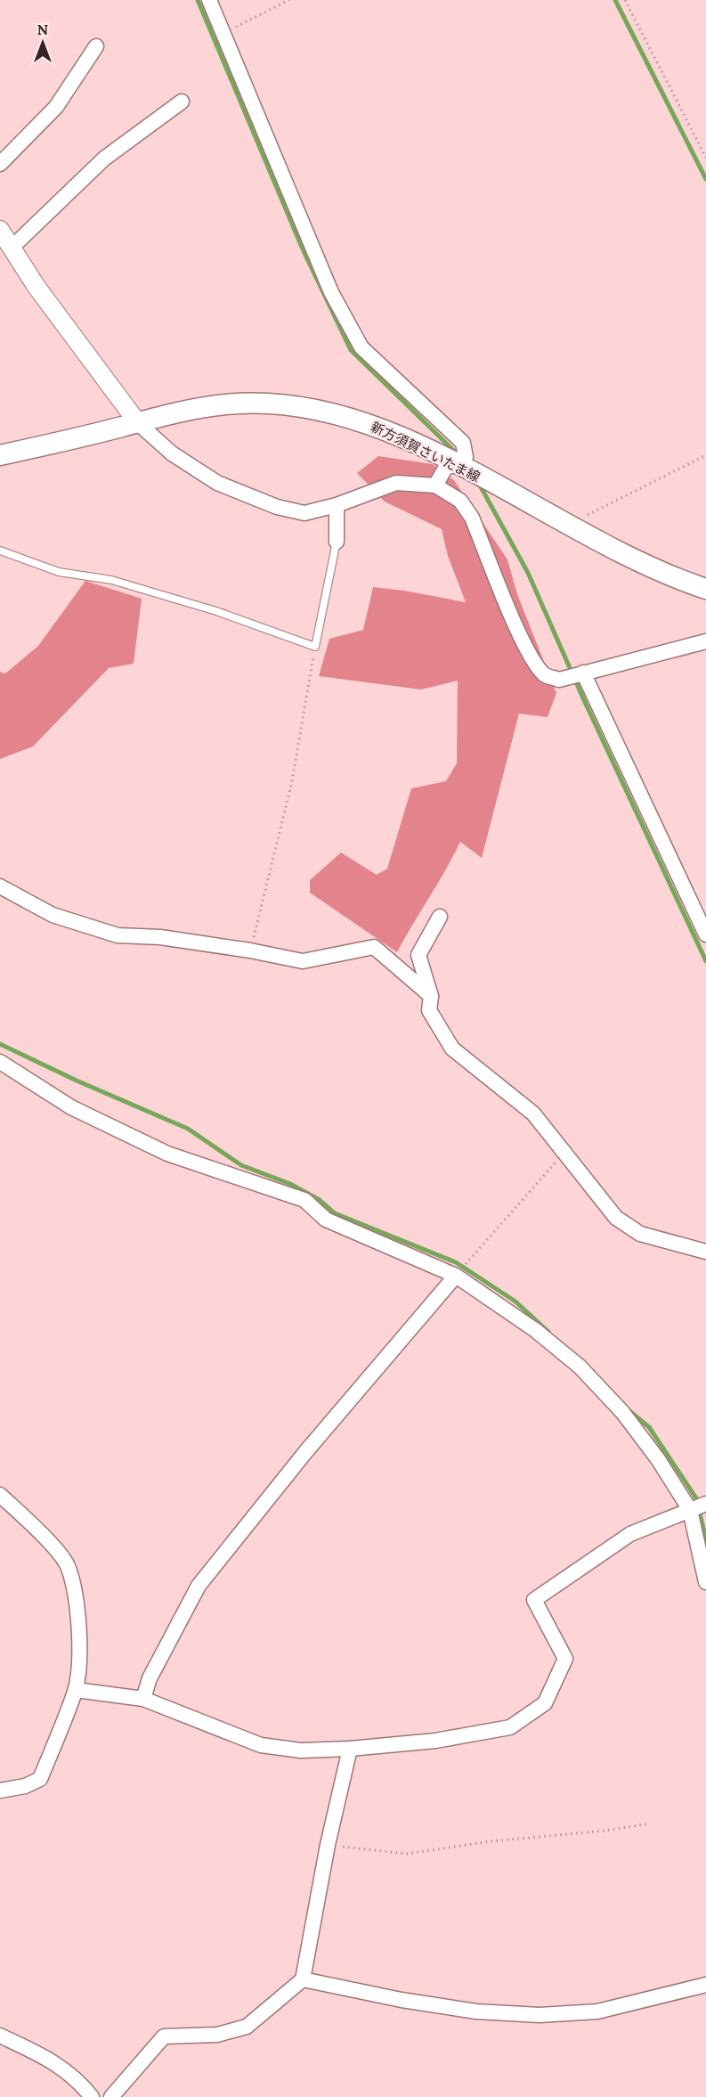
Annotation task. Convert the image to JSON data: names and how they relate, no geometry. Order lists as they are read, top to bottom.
{
  "streets": {
    "main road": ["新方須賀さいたま線"]
  },
  "north": "top"
}
